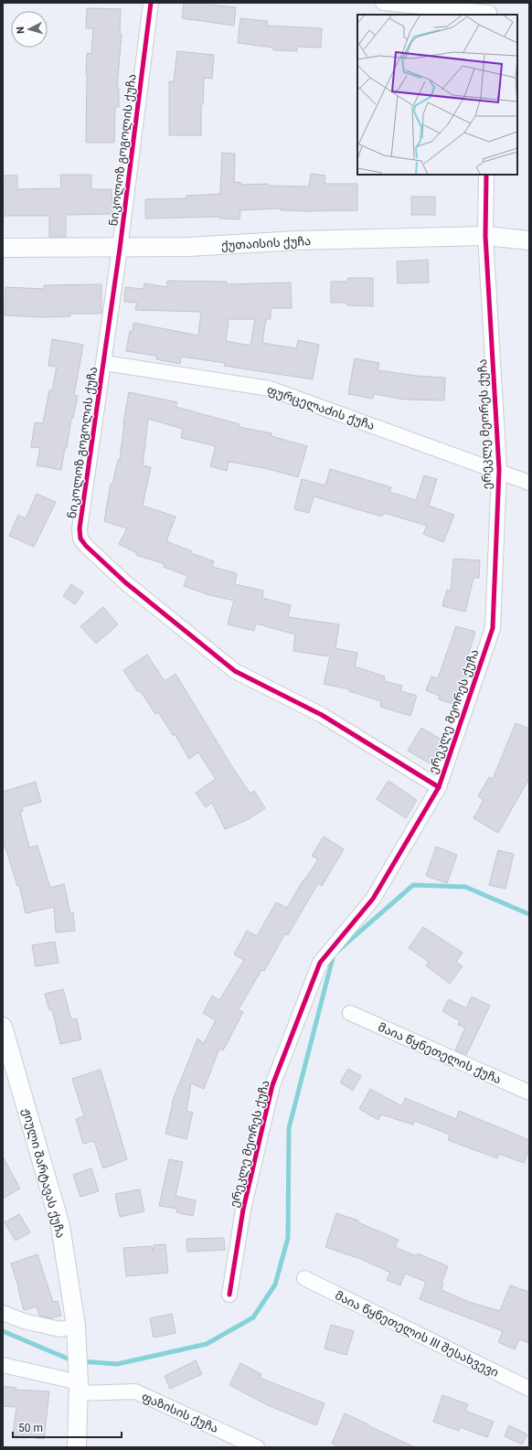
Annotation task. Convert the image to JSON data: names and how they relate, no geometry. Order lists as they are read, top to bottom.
{
  "streets": {
    "street": [
      "ნიკოლოზ გოგოლის ქუჩა",
      "ქუთაისის ქუჩა",
      "ფურცელაძის ქუჩა",
      "ერეკლე მეორეს ქუჩა",
      "მაია წყნეთელის ქუჩა",
      "ჟიული შარტავას ქუჩა",
      "მაია წყნეთელის III შესახვევი",
      "ფაზისის ქუჩა"
    ]
  },
  "crossings": [
    ["ნიკოლოზ გოგოლის ქუჩა", "ქუთაისის ქუჩა"],
    ["ნიკოლოზ გოგოლის ქუჩა", "ფურცელაძის ქუჩა"],
    ["ნიკოლოზ გოგოლის ქუჩა", "ერეკლე მეორეს ქუჩა"],
    ["ქუთაისის ქუჩა", "ერეკლე მეორეს ქუჩა"],
    ["ფურცელაძის ქუჩა", "ერეკლე მეორეს ქუჩა"],
    ["ჟიული შარტავას ქუჩა", "ფაზისის ქუჩა"]
  ],
  "scale_bar": "50 m",
  "north": "left"
}
